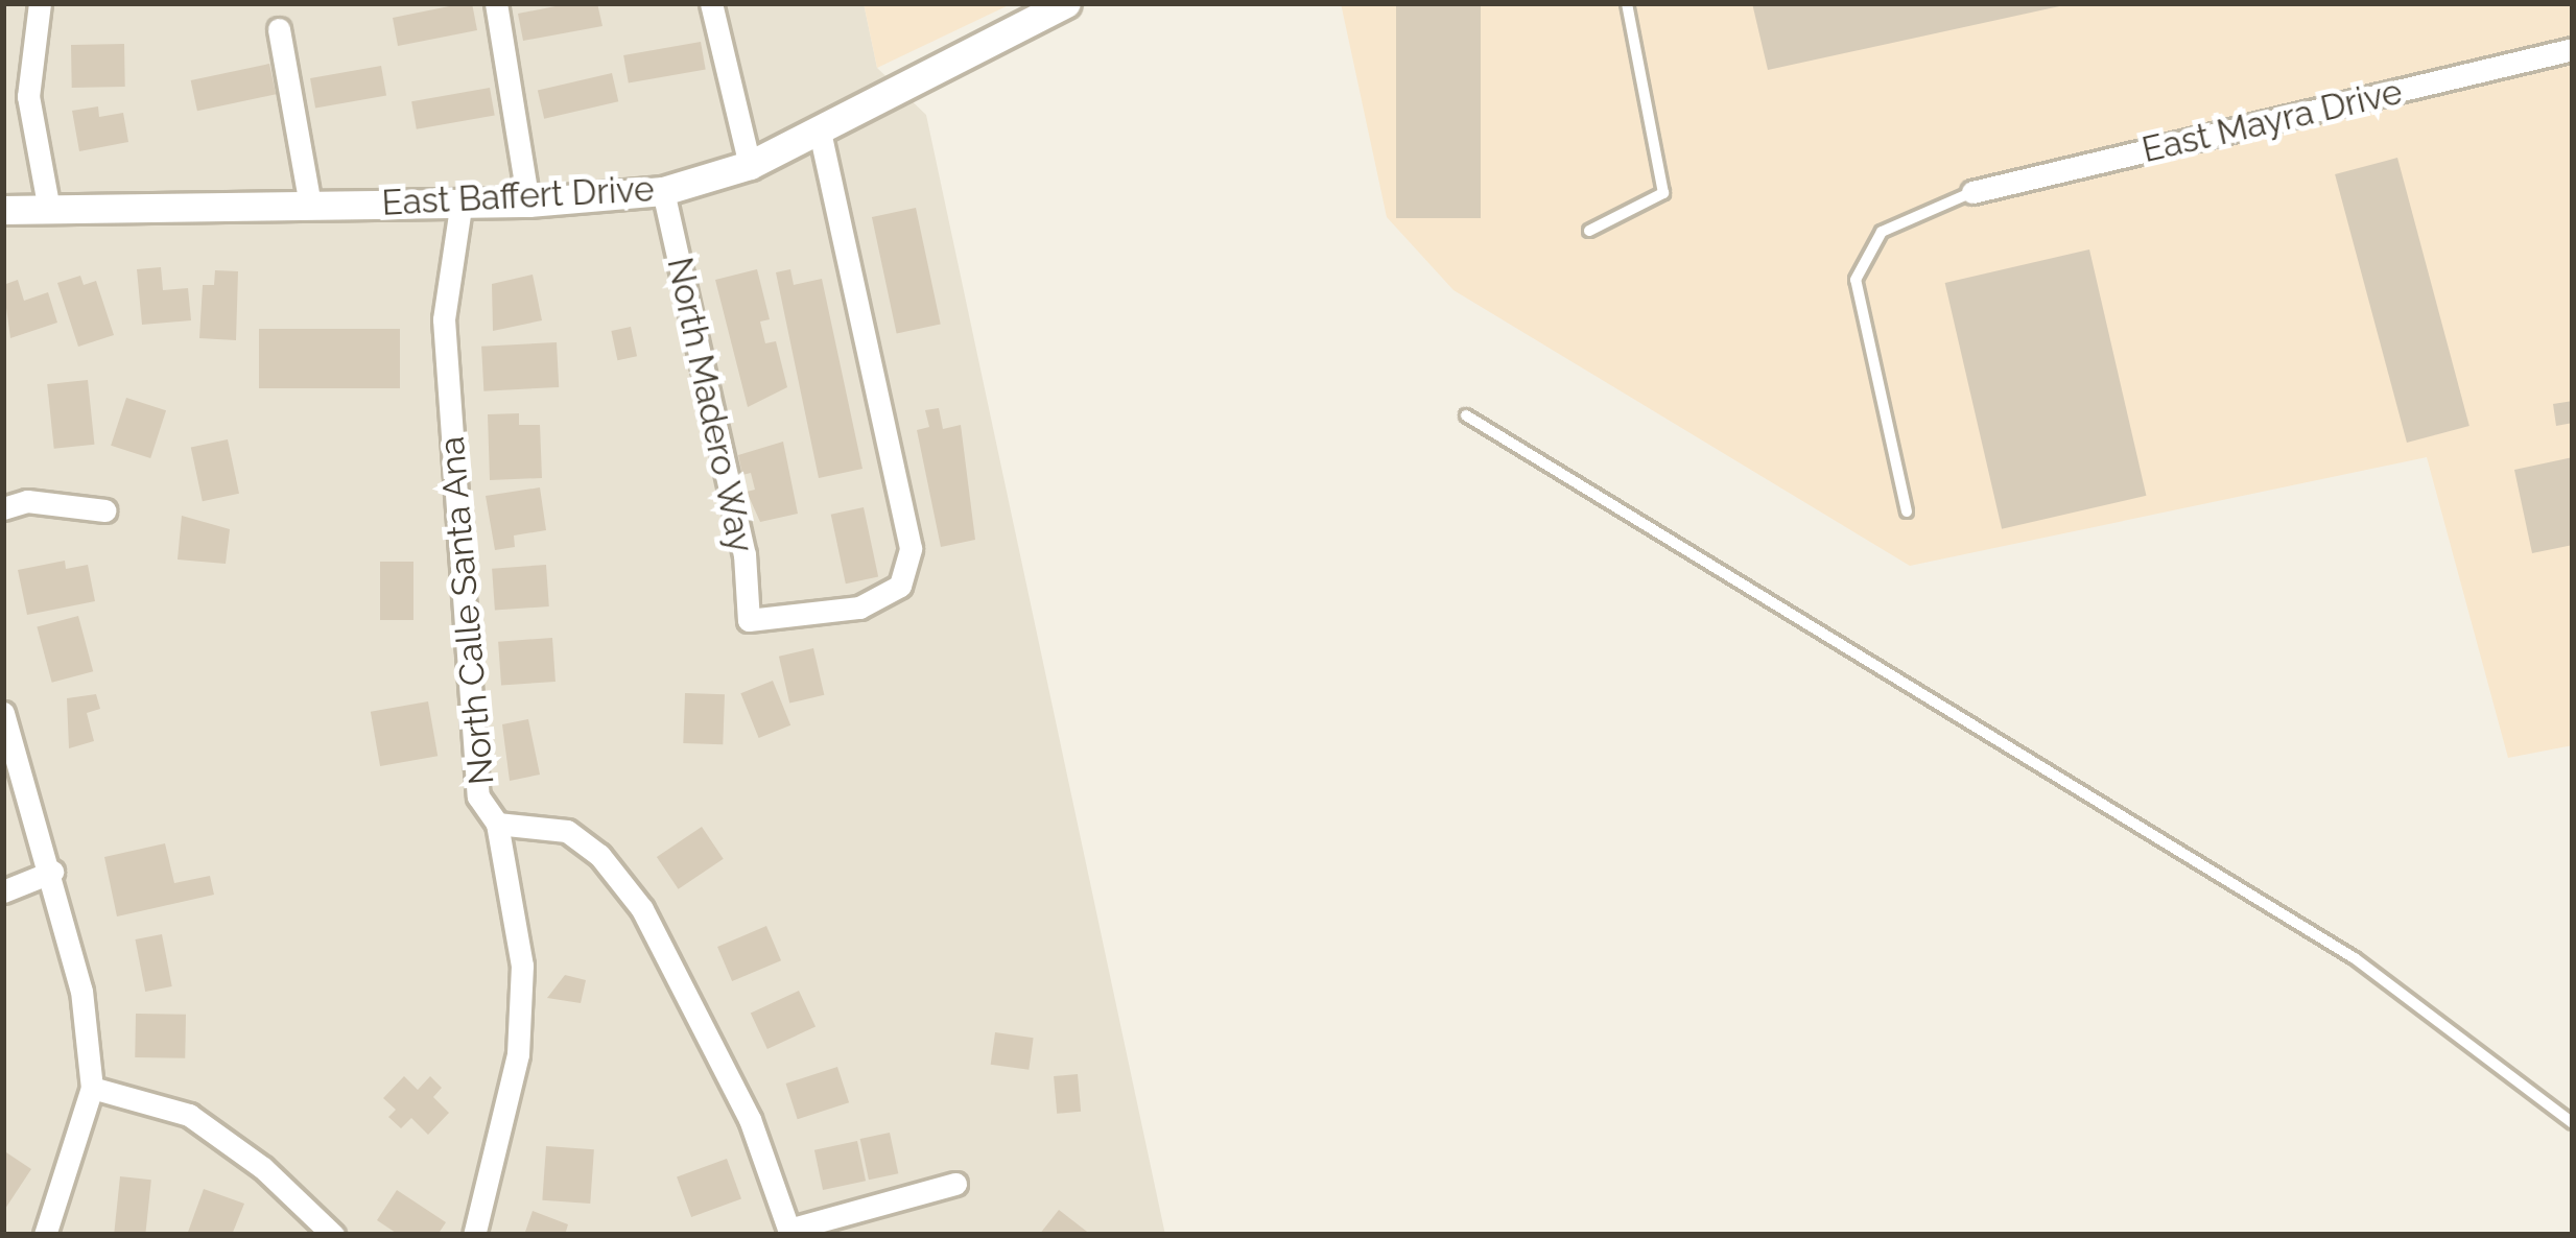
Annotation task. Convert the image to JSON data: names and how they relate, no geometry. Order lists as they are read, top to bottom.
{
  "streets": {
    "street": [
      "East Mayra Drive",
      "East Baffert Drive",
      "North Madero Way",
      "North Calle Santa Ana"
    ]
  },
  "crossings": [
    ["East Baffert Drive", "North Madero Way"],
    ["East Baffert Drive", "North Calle Santa Ana"]
  ]
}
